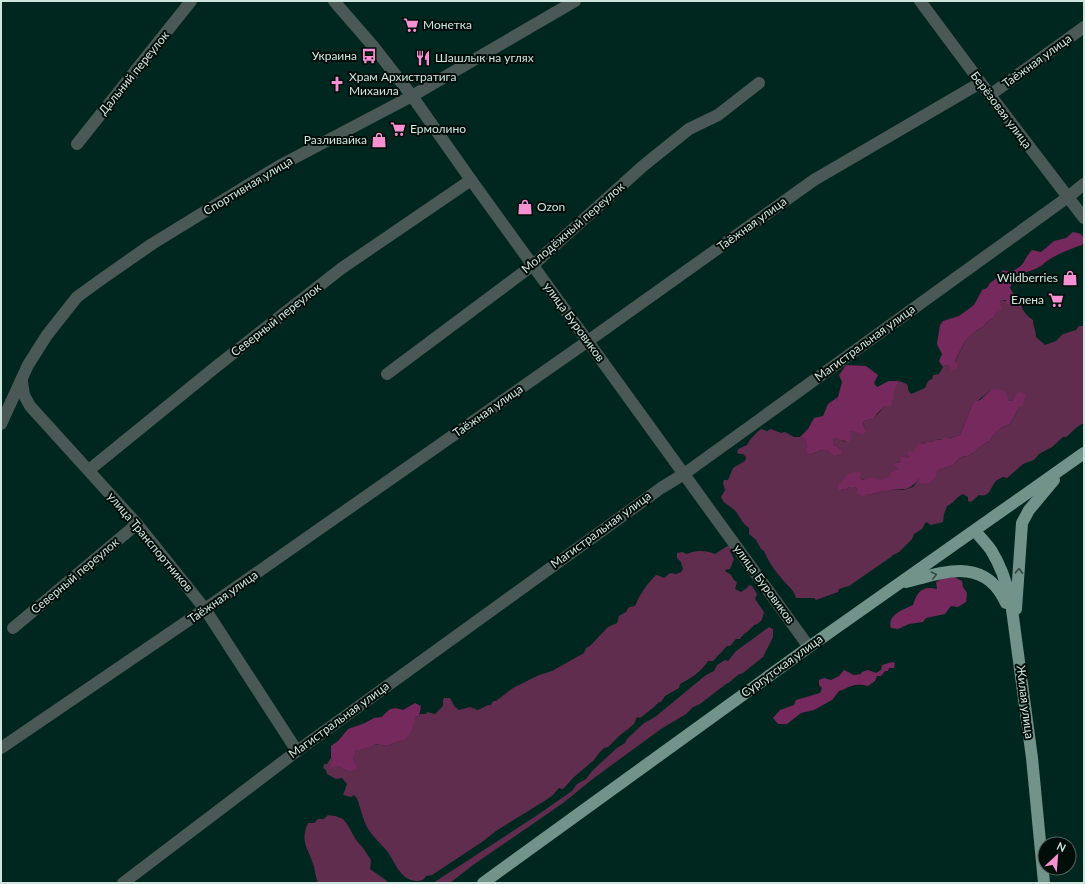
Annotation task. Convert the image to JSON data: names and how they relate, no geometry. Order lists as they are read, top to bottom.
{
  "streets": {
    "main road": ["Сургутская улица", "Жилая улица"],
    "street": [
      "Таёжная улица",
      "Дальний переулок",
      "Берёзовая улица",
      "Спортивная улица",
      "Молодёжный переулок",
      "Северный переулок",
      "улица Буровиков",
      "Магистральная улица",
      "улица Транспортников"
    ]
  },
  "crossings": [
    ["Таёжная улица", "Берёзовая улица"],
    ["Таёжная улица", "улица Буровиков"],
    ["Таёжная улица", "улица Транспортников"],
    ["Берёзовая улица", "Магистральная улица"],
    ["Спортивная улица", "улица Буровиков"],
    ["Спортивная улица", "улица Транспортников"],
    ["Молодёжный переулок", "улица Буровиков"],
    ["Северный переулок", "улица Буровиков"],
    ["Северный переулок", "улица Транспортников"],
    ["улица Буровиков", "Магистральная улица"],
    ["улица Буровиков", "Сургутская улица"],
    ["Магистральная улица", "улица Транспортников"],
    ["Сургутская улица", "Жилая улица"]
  ],
  "places": {
    "supermarket": ["Монетка", "Ермолино", "Елена"],
    "bus stop": ["Украина"],
    "restaurant": ["Шашлык на углях"],
    "church": ["Храм Архистратига Михаила"],
    "shop": ["Разливайка", "Ozon", "Wildberries"]
  },
  "north": "top right"
}
